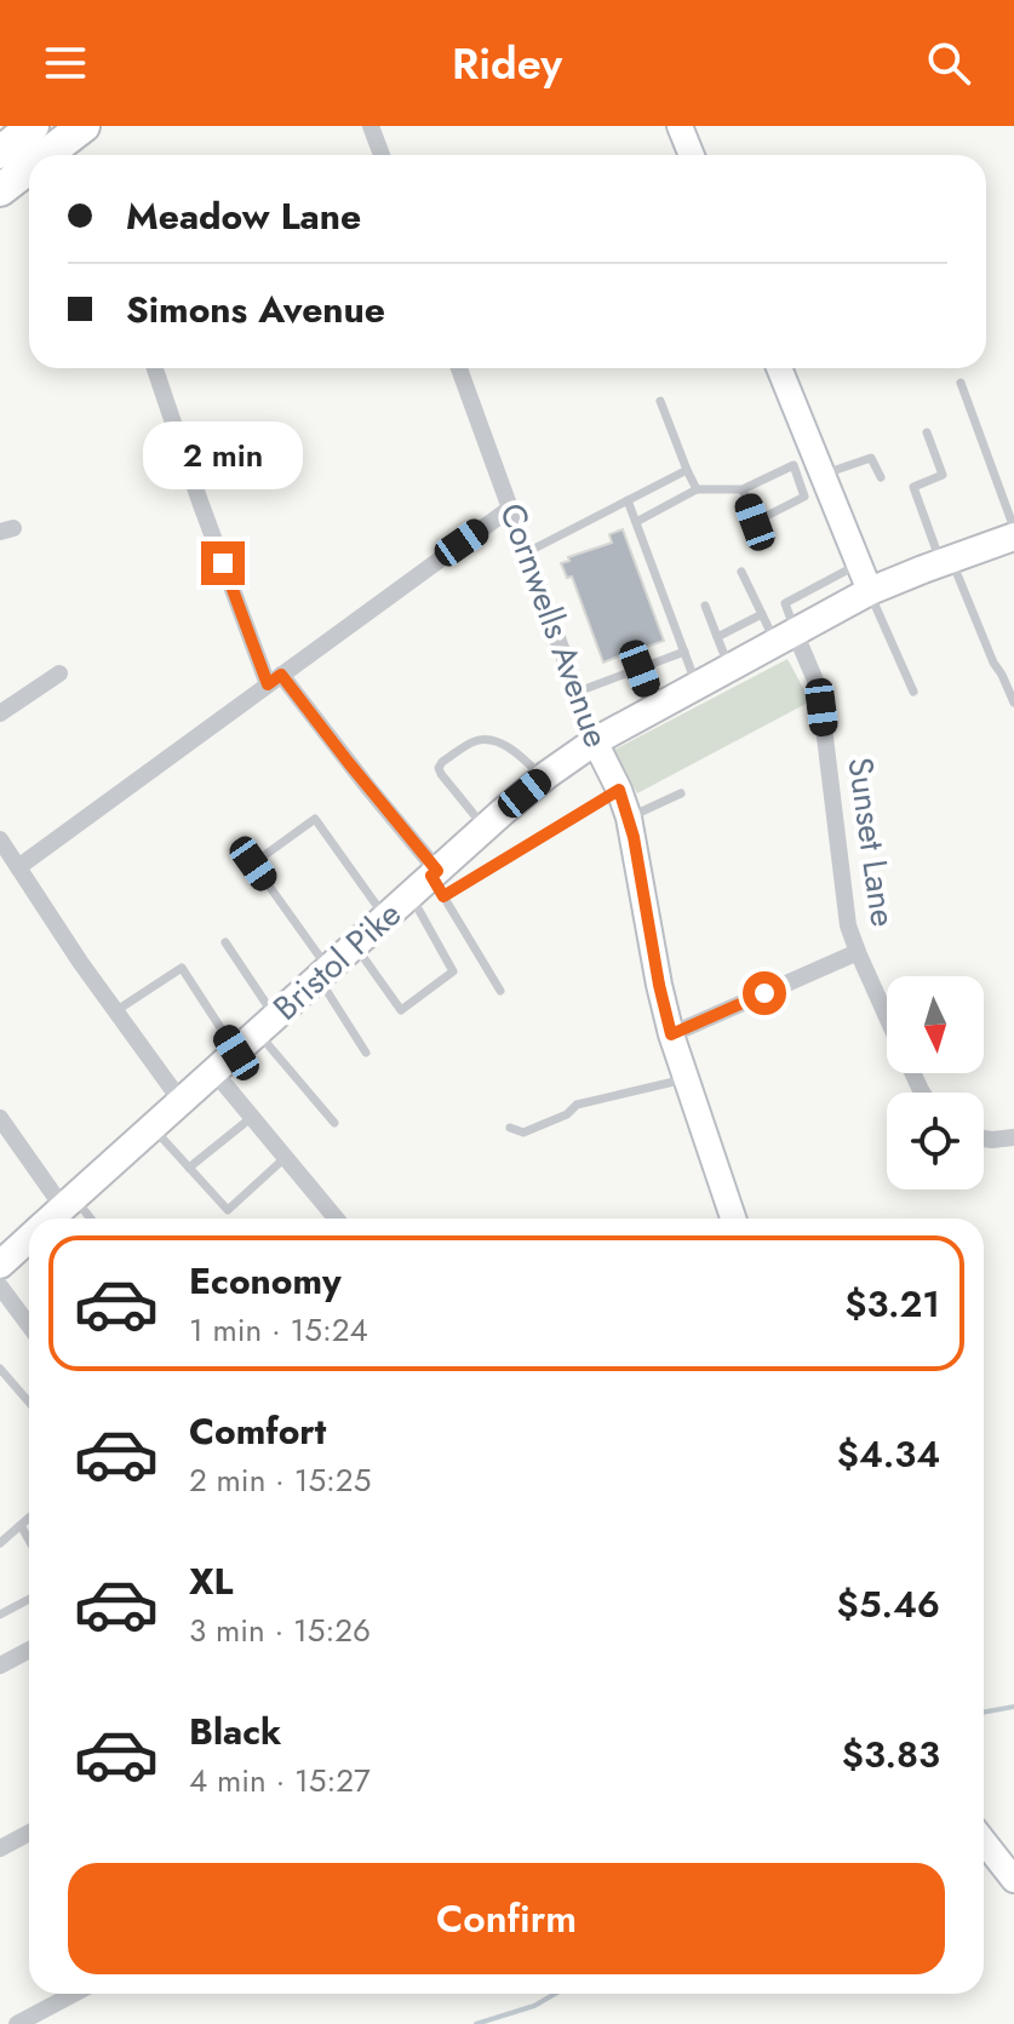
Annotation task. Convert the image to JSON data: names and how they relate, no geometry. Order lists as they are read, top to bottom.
{
  "streets": {
    "main road": ["Bristol Pike"],
    "street": ["Cornwells Avenue", "Sunset Lane"]
  },
  "crossings": [
    ["Cornwells Avenue", "Bristol Pike"],
    ["Sunset Lane", "Bristol Pike"]
  ],
  "north": "bottom",
  "page": {
    "header": "Ridey",
    "banner": ["Meadow Lane", "Simons Avenue"],
    "bubble": "2 min",
    "list": [
      {
        "name": "Economy",
        "note": "1 min · 15:24",
        "value": "$3.21"
      },
      {
        "name": "Comfort",
        "note": "2 min · 15:25",
        "value": "$4.34"
      },
      {
        "name": "XL",
        "note": "3 min · 15:26",
        "value": "$5.46"
      },
      {
        "name": "Black",
        "note": "4 min · 15:27",
        "value": "$3.83"
      }
    ],
    "buttons": "Confirm"
  }
}
